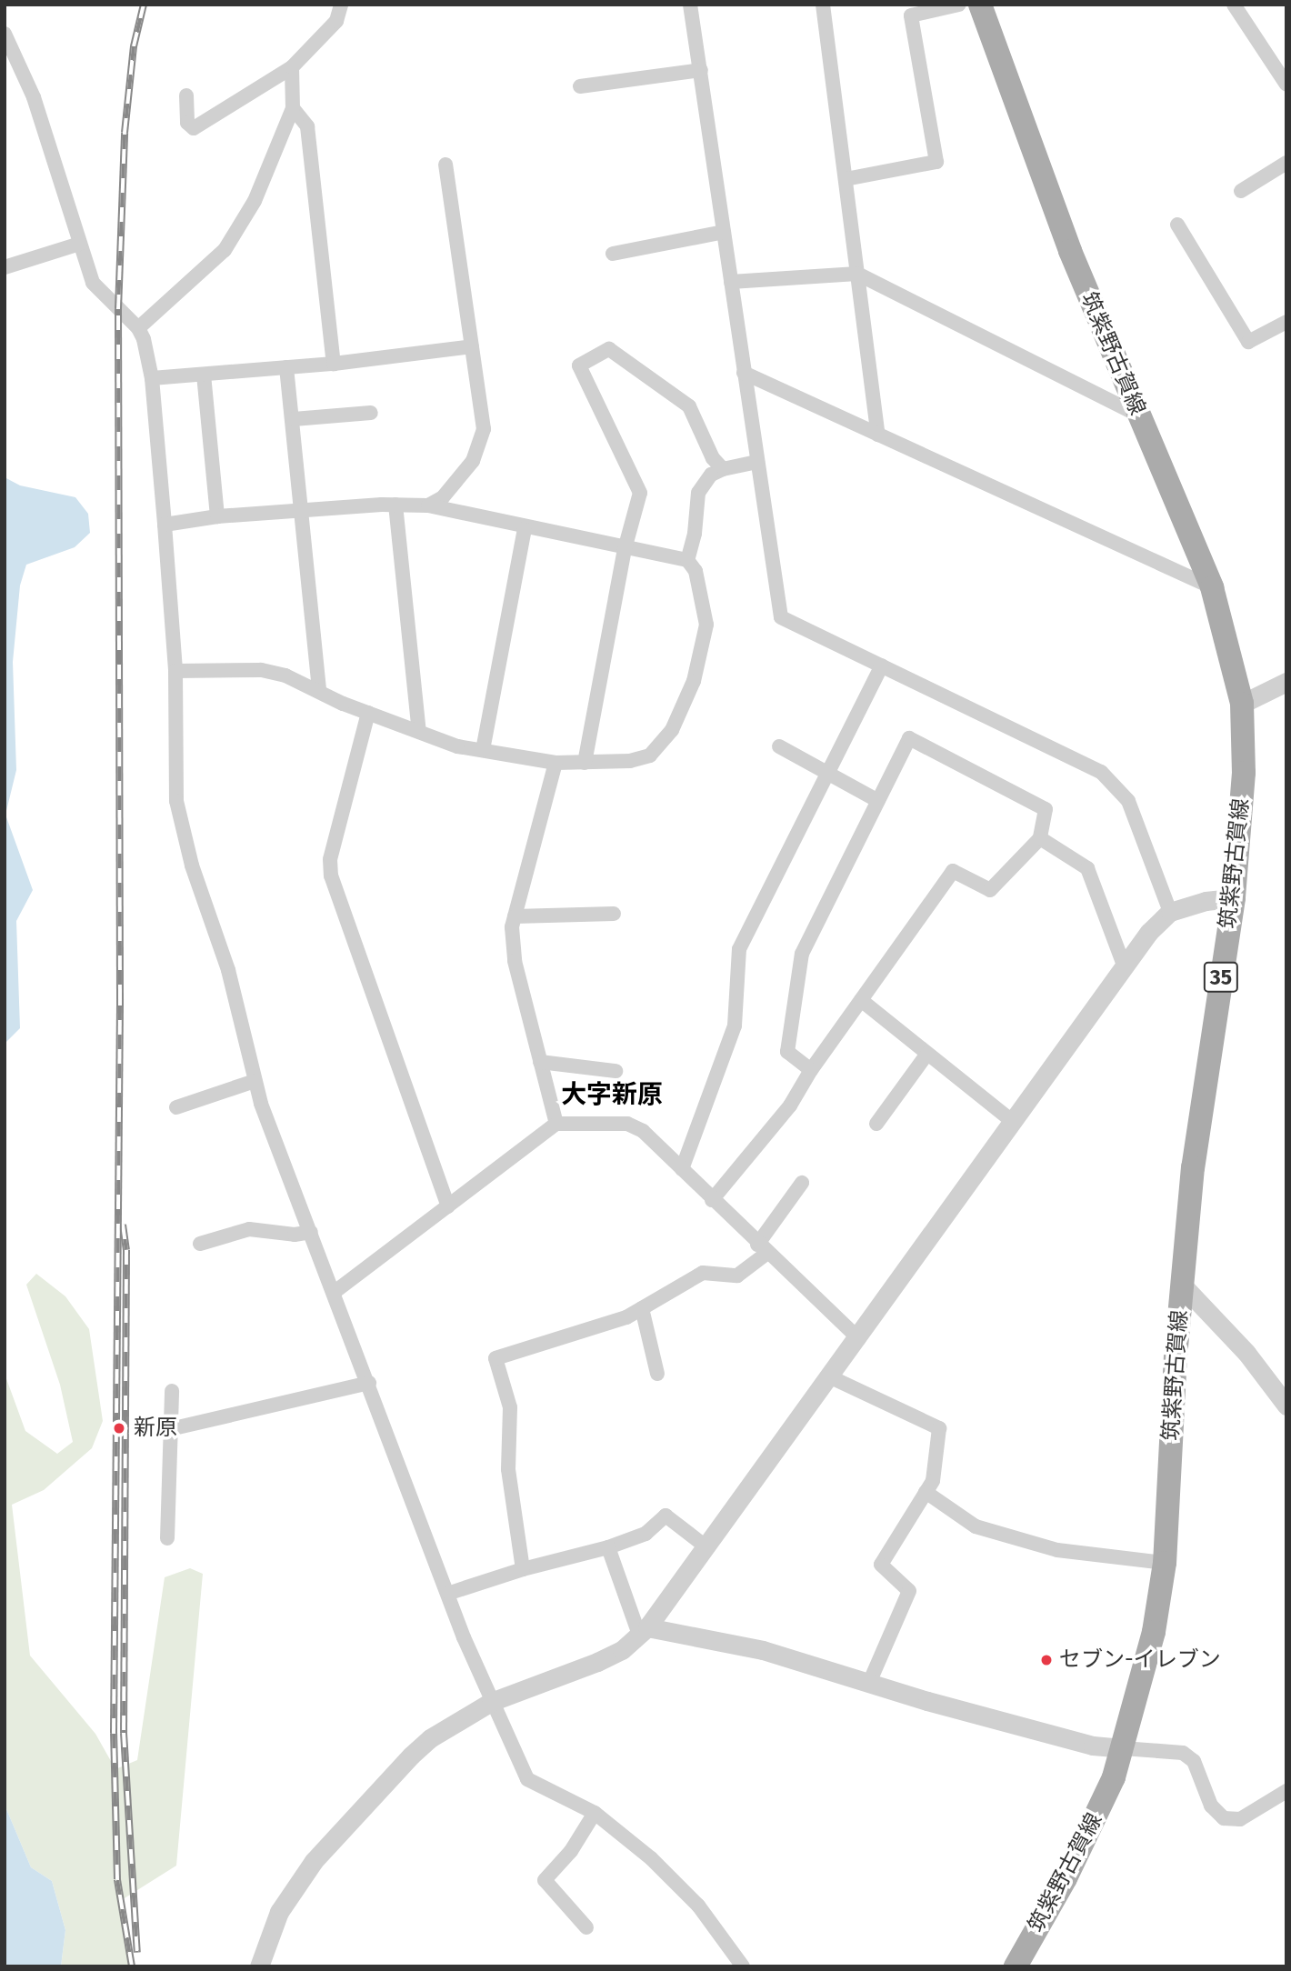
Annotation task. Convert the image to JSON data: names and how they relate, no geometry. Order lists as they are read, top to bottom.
{
  "streets": {
    "main road": ["筑紫野古賀線", "35"]
  },
  "districts": ["大字新原"],
  "places": ["新原", "セブン-イレブン"]
}
